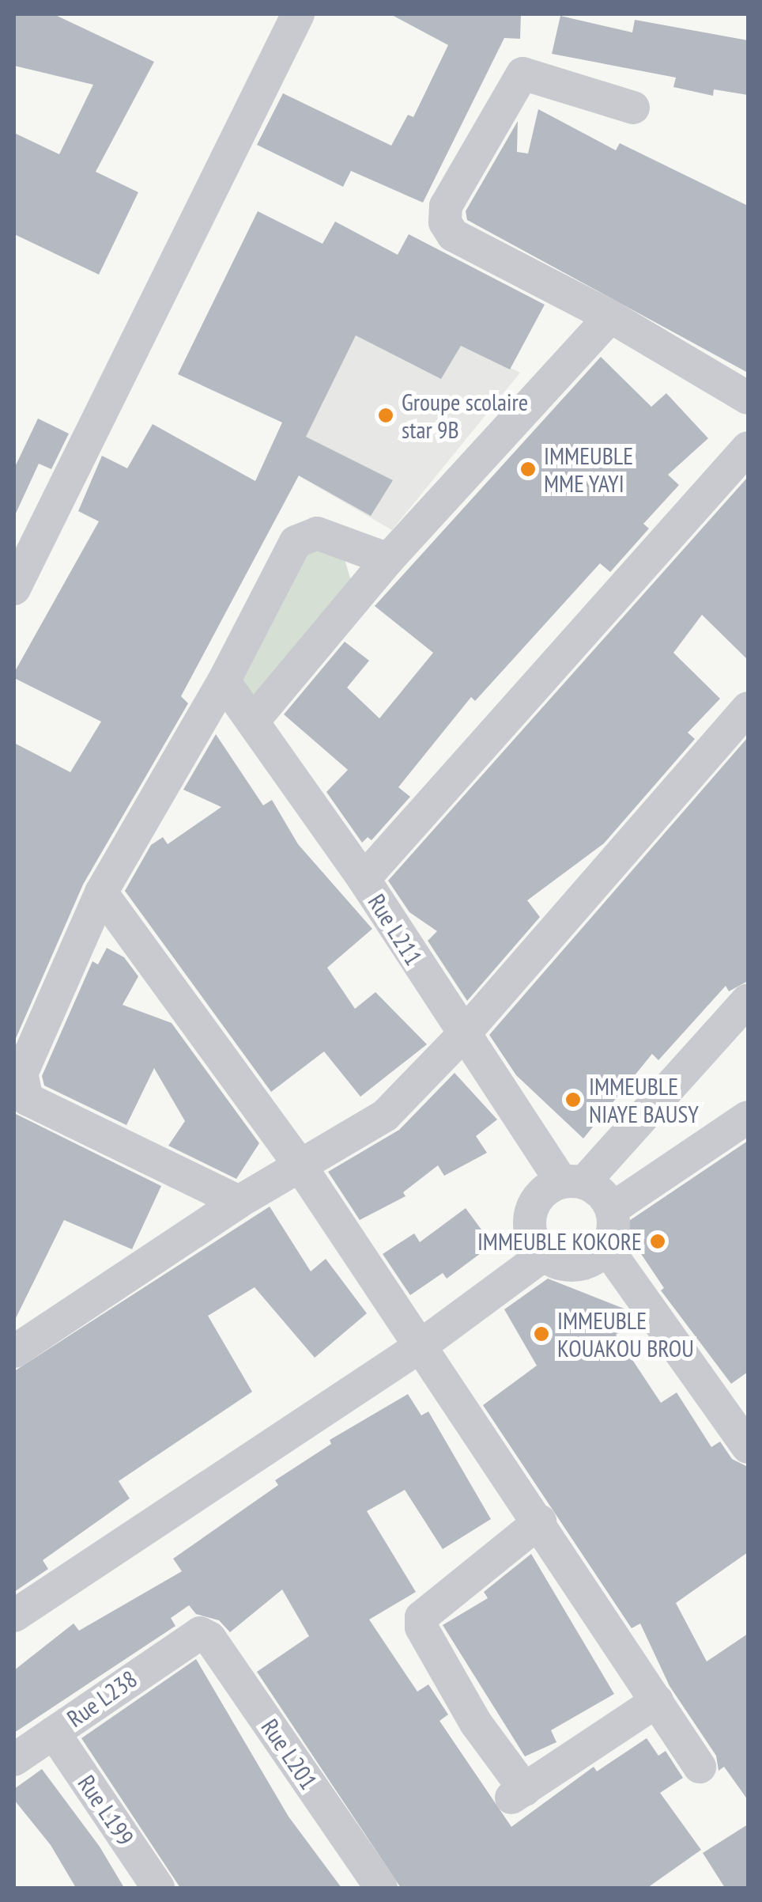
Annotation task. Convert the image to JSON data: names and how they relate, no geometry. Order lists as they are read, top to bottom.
{
  "streets": {
    "street": [
      "Rue L211",
      "Rue L238",
      "Rue L201",
      "Rue L199"
    ]
  },
  "crossings": [
    ["Rue L238", "Rue L201"],
    ["Rue L238", "Rue L199"]
  ],
  "places": [
    "Groupe scolaire star 9B",
    "IMMEUBLE MME YAYI",
    "IMMEUBLE NIAYE BAUSY",
    "IMMEUBLE KOKORE",
    "IMMEUBLE KOUAKOU BROU"
  ]
}
